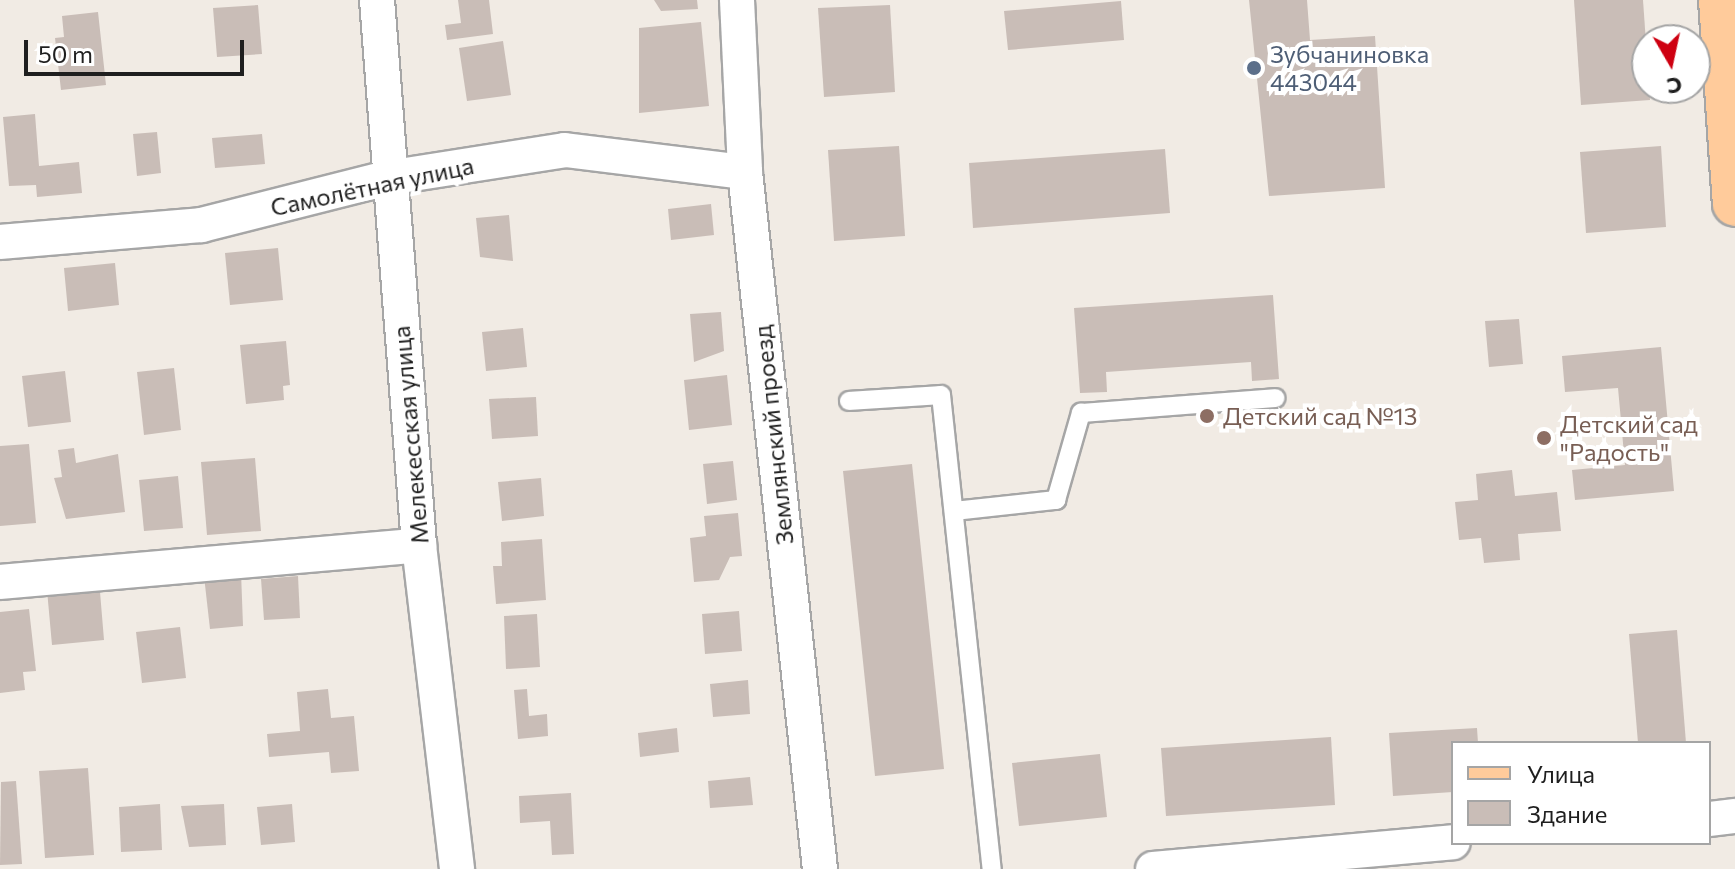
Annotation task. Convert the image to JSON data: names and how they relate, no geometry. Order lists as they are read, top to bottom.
{
  "streets": {
    "street": ["Самолётная улица", "Мелекесская улица", "Землянский проезд"]
  },
  "crossings": [
    ["Самолётная улица", "Мелекесская улица"],
    ["Самолётная улица", "Землянский проезд"]
  ],
  "places": ["Зубчаниновка 443044", "Детский сад №13", "Детский сад \"Радость\""],
  "legend": ["Улица", "Здание"],
  "scale_bar": "50 m",
  "north": "bottom"
}
